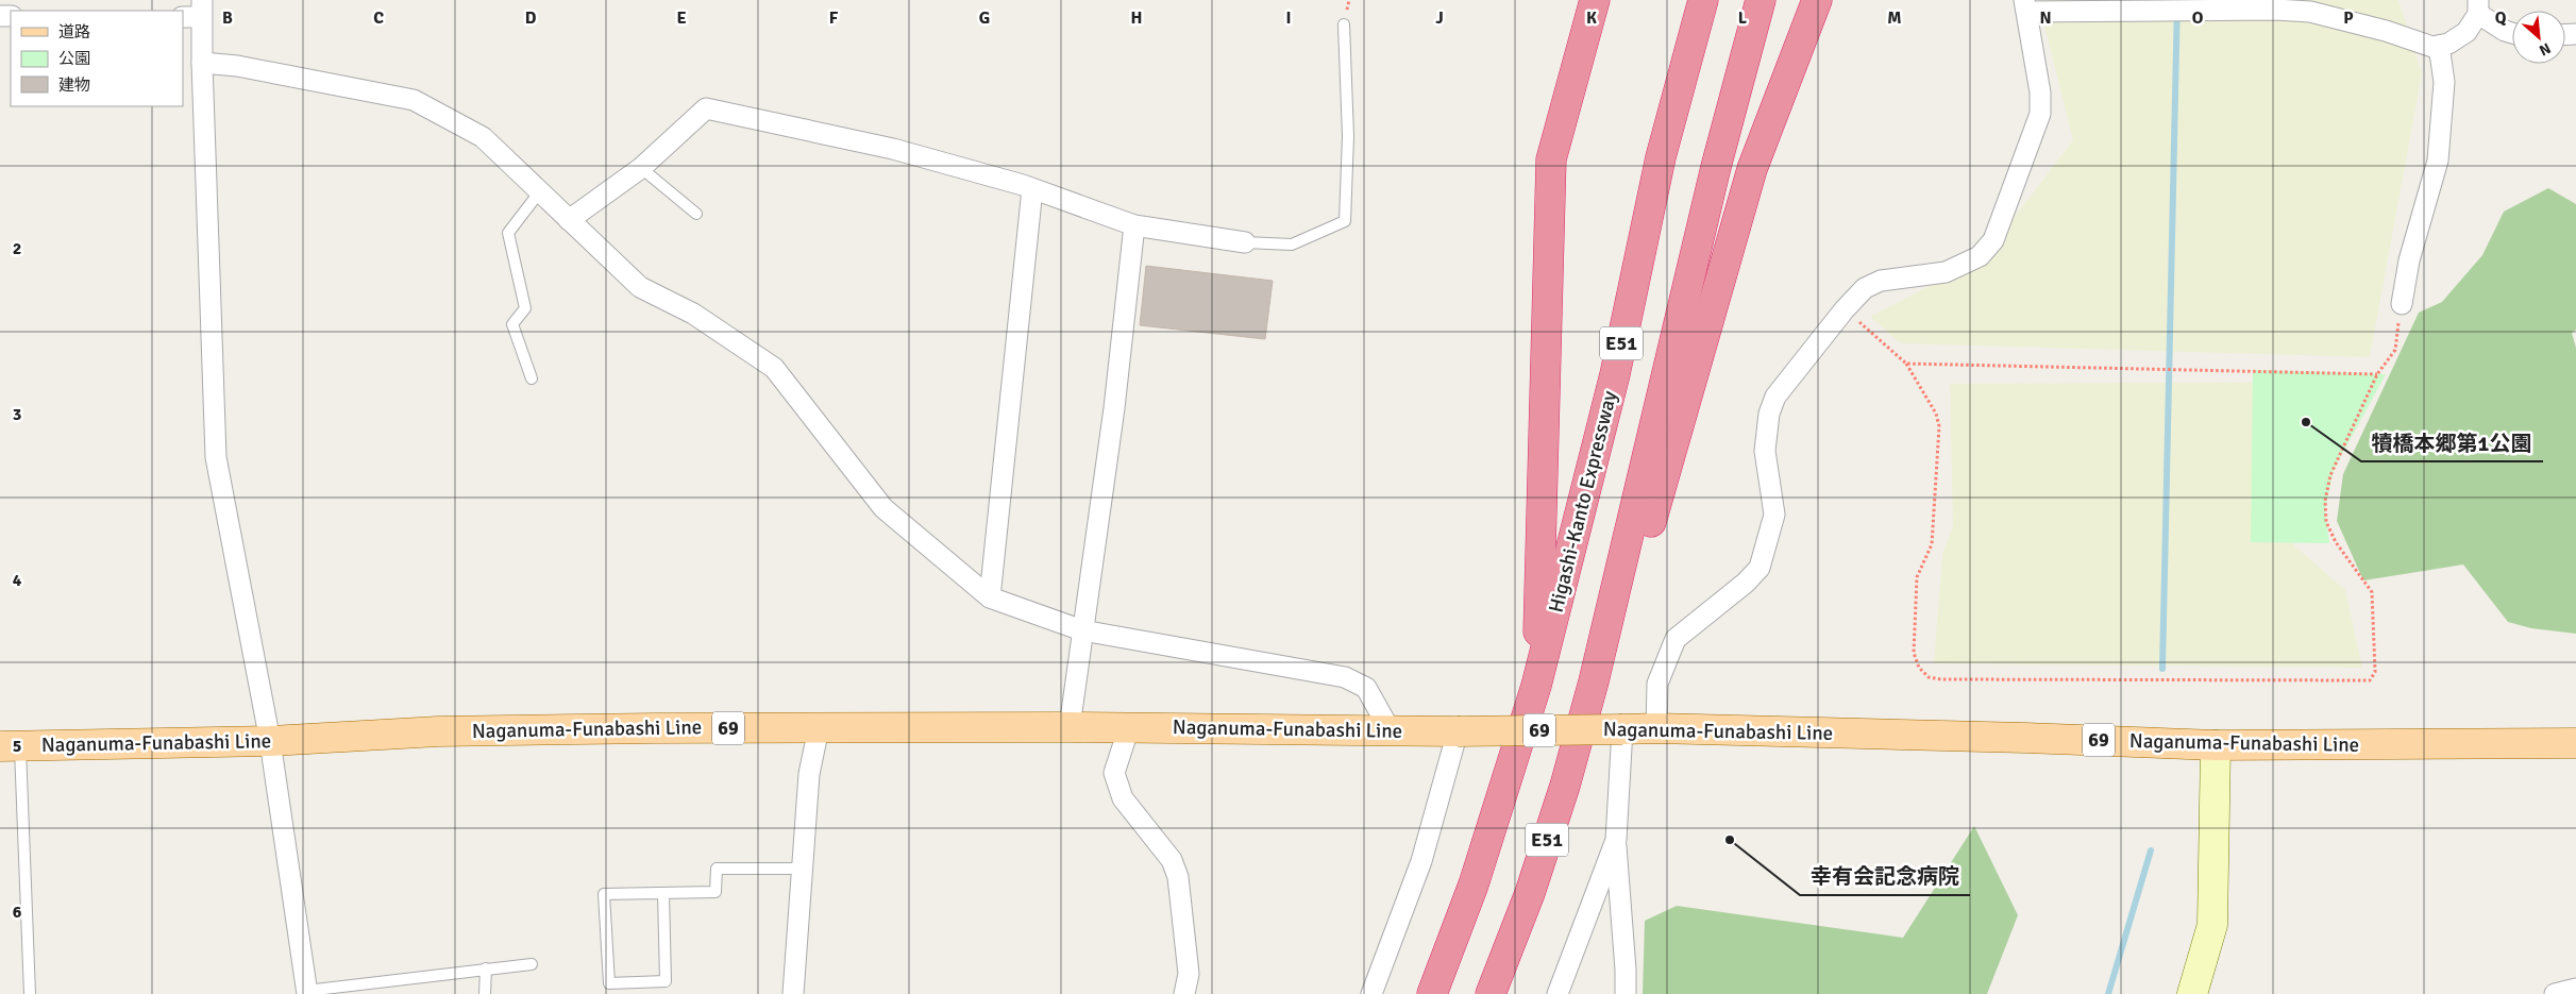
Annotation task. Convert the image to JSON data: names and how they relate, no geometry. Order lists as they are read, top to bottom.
{
  "streets": {
    "highway": ["E51", "Higashi-Kanto Expressway"],
    "main road": ["69", "Naganuma-Funabashi Line"]
  },
  "places": ["犢橋本郷第1公園", "幸有会記念病院"],
  "legend": ["道路", "公園", "建物"],
  "north": "bottom right",
  "grid": {
    "columns": [
      "B",
      "C",
      "D",
      "E",
      "F",
      "G",
      "H",
      "I",
      "J",
      "K",
      "L",
      "M",
      "N",
      "O",
      "P",
      "Q"
    ],
    "rows": [
      "2",
      "3",
      "4",
      "5",
      "6"
    ]
  }
}
